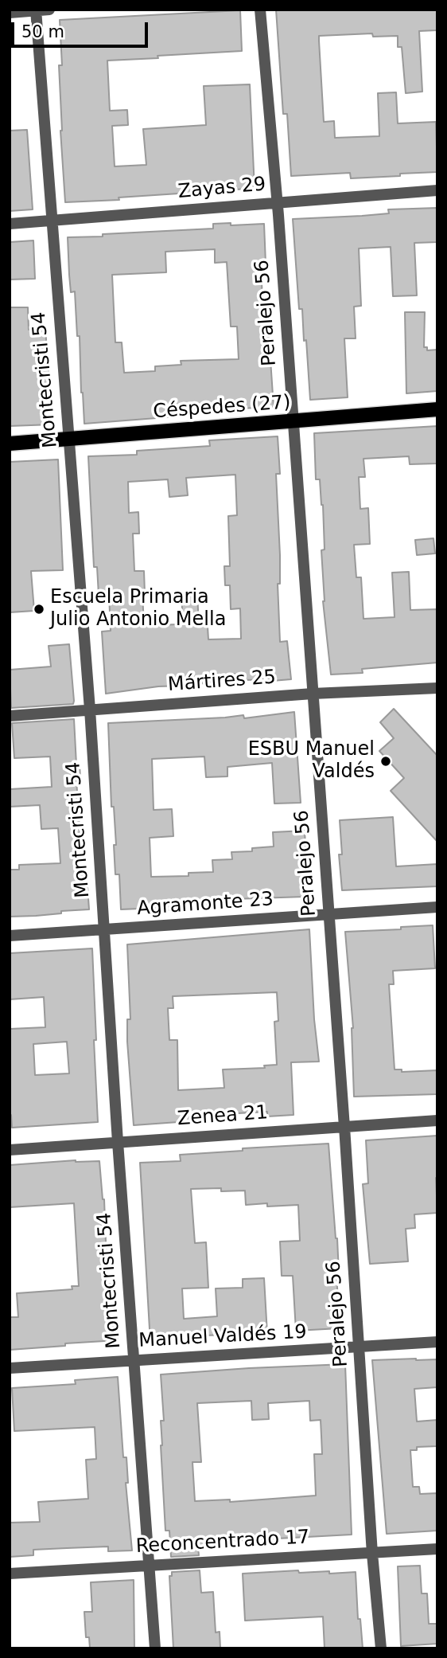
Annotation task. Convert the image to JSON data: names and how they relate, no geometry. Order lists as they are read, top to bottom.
{
  "streets": {
    "main road": ["Céspedes (27)"],
    "street": [
      "Zayas 29",
      "Peralejo 56",
      "Montecristi 54",
      "Mártires 25",
      "Agramonte 23",
      "Zenea 21",
      "Manuel Valdés 19",
      "Reconcentrado 17"
    ]
  },
  "crossings": [
    ["Zayas 29", "Peralejo 56"],
    ["Zayas 29", "Montecristi 54"],
    ["Peralejo 56", "Céspedes (27)"],
    ["Peralejo 56", "Mártires 25"],
    ["Peralejo 56", "Agramonte 23"],
    ["Peralejo 56", "Zenea 21"],
    ["Peralejo 56", "Manuel Valdés 19"],
    ["Peralejo 56", "Reconcentrado 17"],
    ["Montecristi 54", "Céspedes (27)"],
    ["Montecristi 54", "Mártires 25"],
    ["Montecristi 54", "Agramonte 23"],
    ["Montecristi 54", "Zenea 21"],
    ["Montecristi 54", "Manuel Valdés 19"],
    ["Montecristi 54", "Reconcentrado 17"]
  ],
  "places": ["Escuela Primaria Julio Antonio Mella", "ESBU Manuel Valdés"],
  "scale_bar": "50 m"
}
